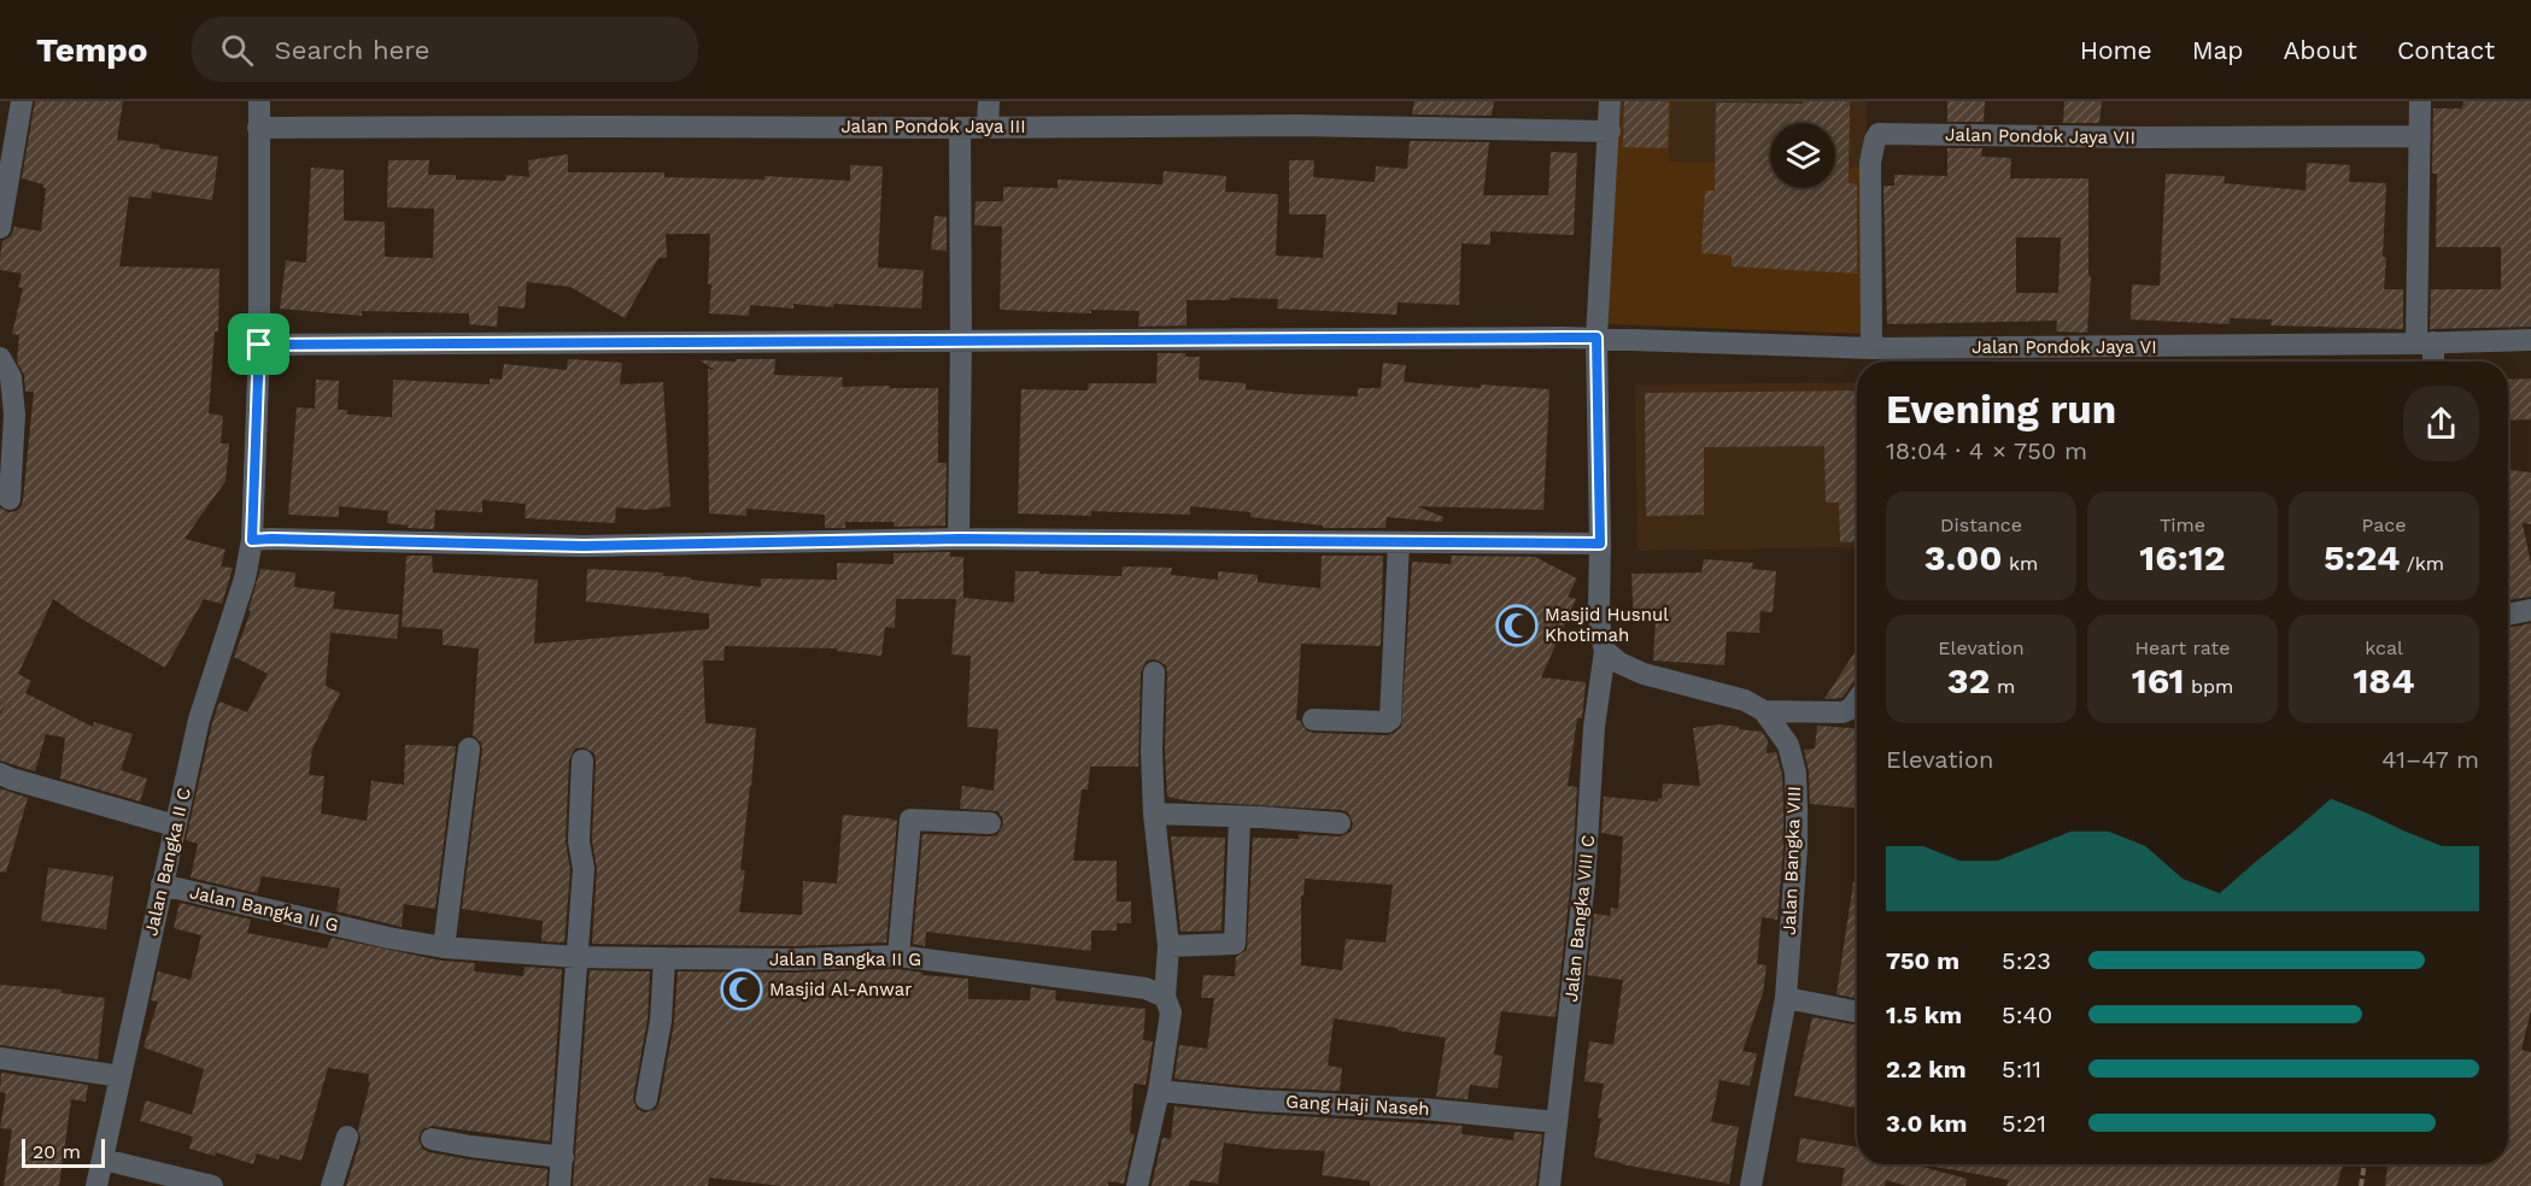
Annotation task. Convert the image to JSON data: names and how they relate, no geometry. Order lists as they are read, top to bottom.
{
  "streets": {
    "street": [
      "Jalan Pondok Jaya III",
      "Jalan Pondok Jaya VII",
      "Jalan Pondok Jaya VI",
      "Jalan Bangka VIII",
      "Jalan Bangka II C",
      "Jalan Bangka II G",
      "Jalan Bangka VIII C",
      "Gang Haji Naseh"
    ]
  },
  "crossings": [
    ["Jalan Pondok Jaya III", "Jalan Bangka II C"],
    ["Jalan Pondok Jaya III", "Jalan Bangka VIII C"],
    ["Jalan Pondok Jaya VII", "Jalan Pondok Jaya VI"],
    ["Jalan Pondok Jaya VI", "Jalan Bangka II C"],
    ["Jalan Pondok Jaya VI", "Jalan Bangka VIII C"],
    ["Jalan Bangka II C", "Jalan Bangka II G"],
    ["Jalan Bangka VIII C", "Gang Haji Naseh"]
  ],
  "places": {
    "mosque": ["Masjid Husnul Khotimah", "Masjid Al-Anwar"]
  },
  "scale_bar": "20 m",
  "page": {
    "header": "Tempo",
    "search": "Search here",
    "nav": [
      "Home",
      "Map",
      "About",
      "Contact"
    ],
    "heading": ["Evening run", "18:04 · 4 × 750 m"],
    "stats": [
      ["Distance", "3.00 km"],
      ["Time", "16:12"],
      ["Pace", "5:24 /km"],
      ["Elevation", "32 m"],
      ["Heart rate", "161 bpm"],
      ["kcal", "184"]
    ],
    "chart": ["Elevation", "41–47 m"],
    "list": [
      {
        "name": "750 m",
        "note": "5:23"
      },
      {
        "name": "1.5 km",
        "note": "5:40"
      },
      {
        "name": "2.2 km",
        "note": "5:11"
      },
      {
        "name": "3.0 km",
        "note": "5:21"
      }
    ],
    "scale": "20 m"
  }
}
